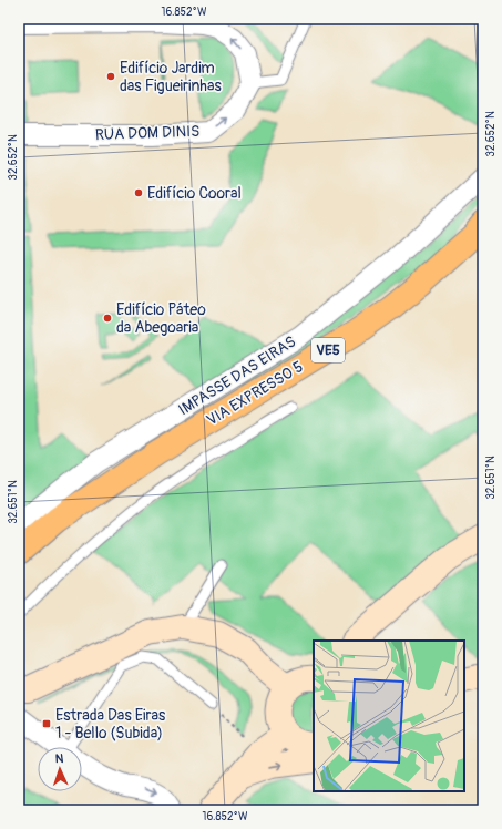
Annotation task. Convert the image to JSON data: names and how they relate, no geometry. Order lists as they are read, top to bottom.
{
  "streets": {
    "main road": ["VE5", "VIA EXPRESSO 5"],
    "street": ["RUA DOM DINIS", "IMPASSE DAS EIRAS"]
  },
  "one_way": ["RUA DOM DINIS"],
  "places": {
    "other": ["Edifício Jardim das Figueirinhas", "Edifício Cooral", "Edifício Páteo da Abegoaria"],
    "transit": ["Estrada Das Eiras 1 - Bello (Subida)"]
  },
  "north": "top",
  "coordinates": ["16.852°W", "32.652°N", "32.651°N"]
}
